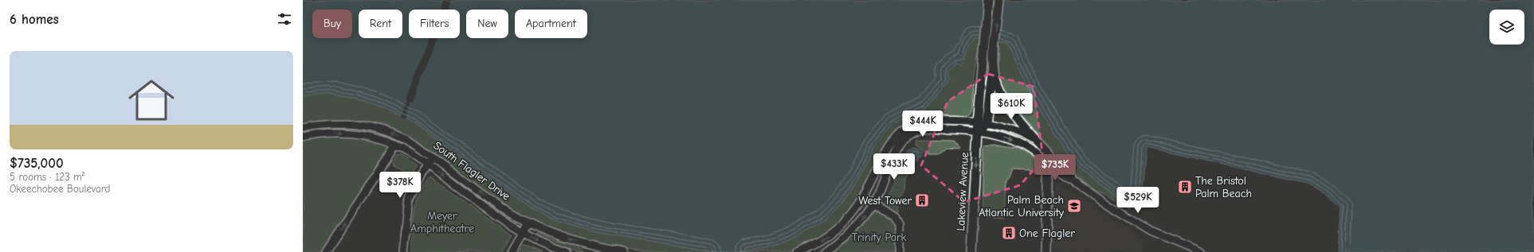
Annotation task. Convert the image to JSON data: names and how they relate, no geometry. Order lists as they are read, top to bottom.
{
  "streets": {
    "main road": ["Lakeview Avenue"],
    "street": ["South Flagler Drive"]
  },
  "parks": ["Meyer Amphitheatre", "Trinity Park"],
  "places": {
    "building": ["The Bristol Palm Beach", "West Tower", "One Flagler"],
    "school or university": ["Palm Beach Atlantic University"]
  },
  "page": {
    "heading": "6 homes",
    "chip": [
      "Buy",
      "Rent",
      "Filters",
      "New",
      "Apartment"
    ],
    "list": [
      {
        "name": "$735,000",
        "note": "5 rooms · 123 m² · Okeechobee Boulevard"
      }
    ],
    "price": [
      "$610K",
      "$444K",
      "$433K",
      "$735K",
      "$378K",
      "$529K"
    ]
  }
}
